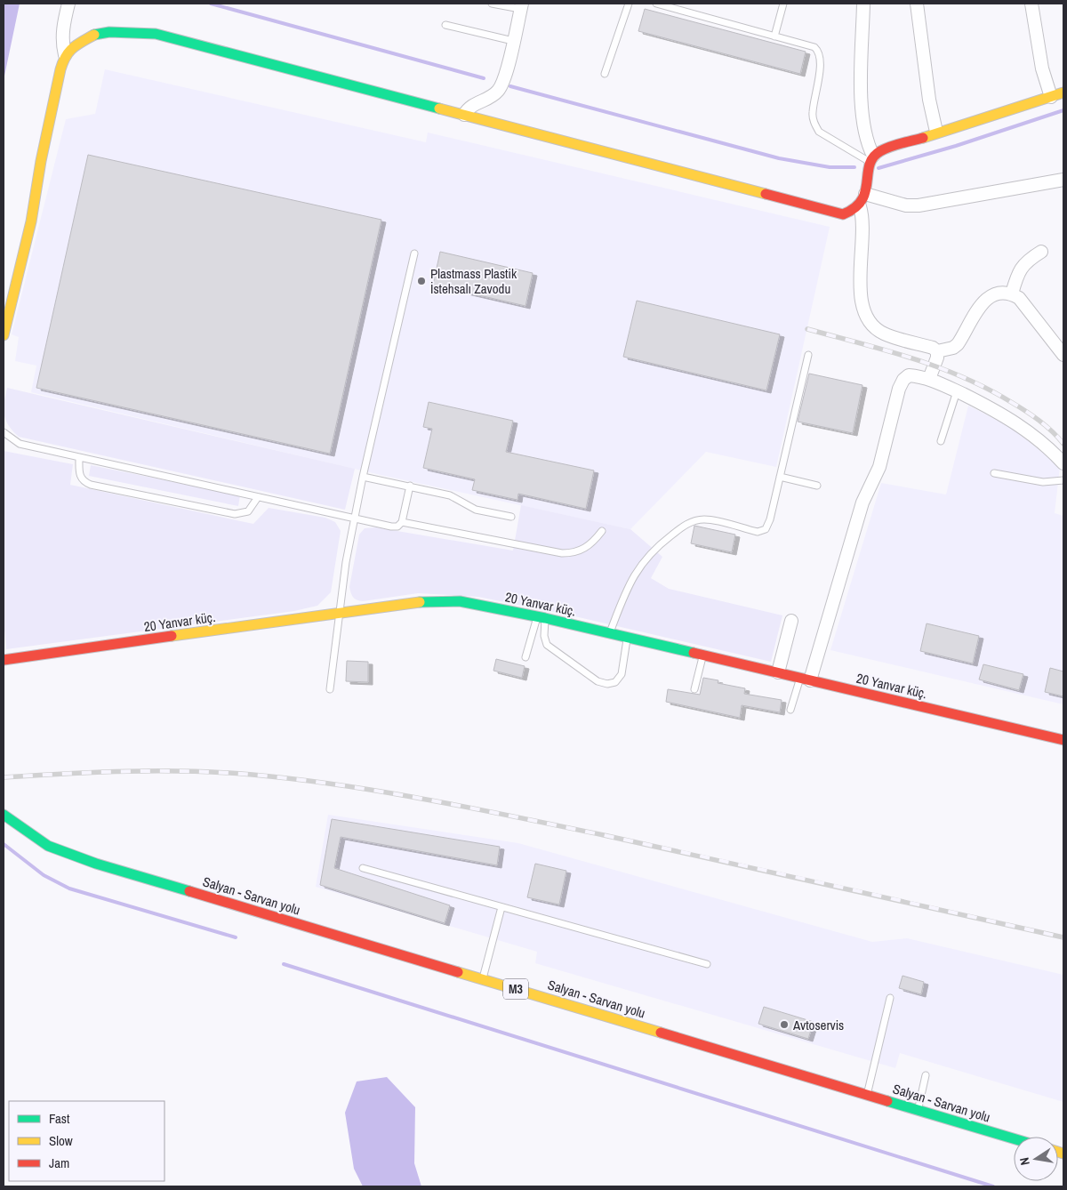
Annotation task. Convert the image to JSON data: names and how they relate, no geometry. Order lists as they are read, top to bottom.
{
  "streets": {
    "street": ["20 Yanvar küç.", "Salyan - Sarvan yolu", "M3"]
  },
  "places": ["Plastmass Plastik İstehsalı Zavodu", "Avtoservis"],
  "legend": ["Fast", "Slow", "Jam"],
  "north": "left"
}
